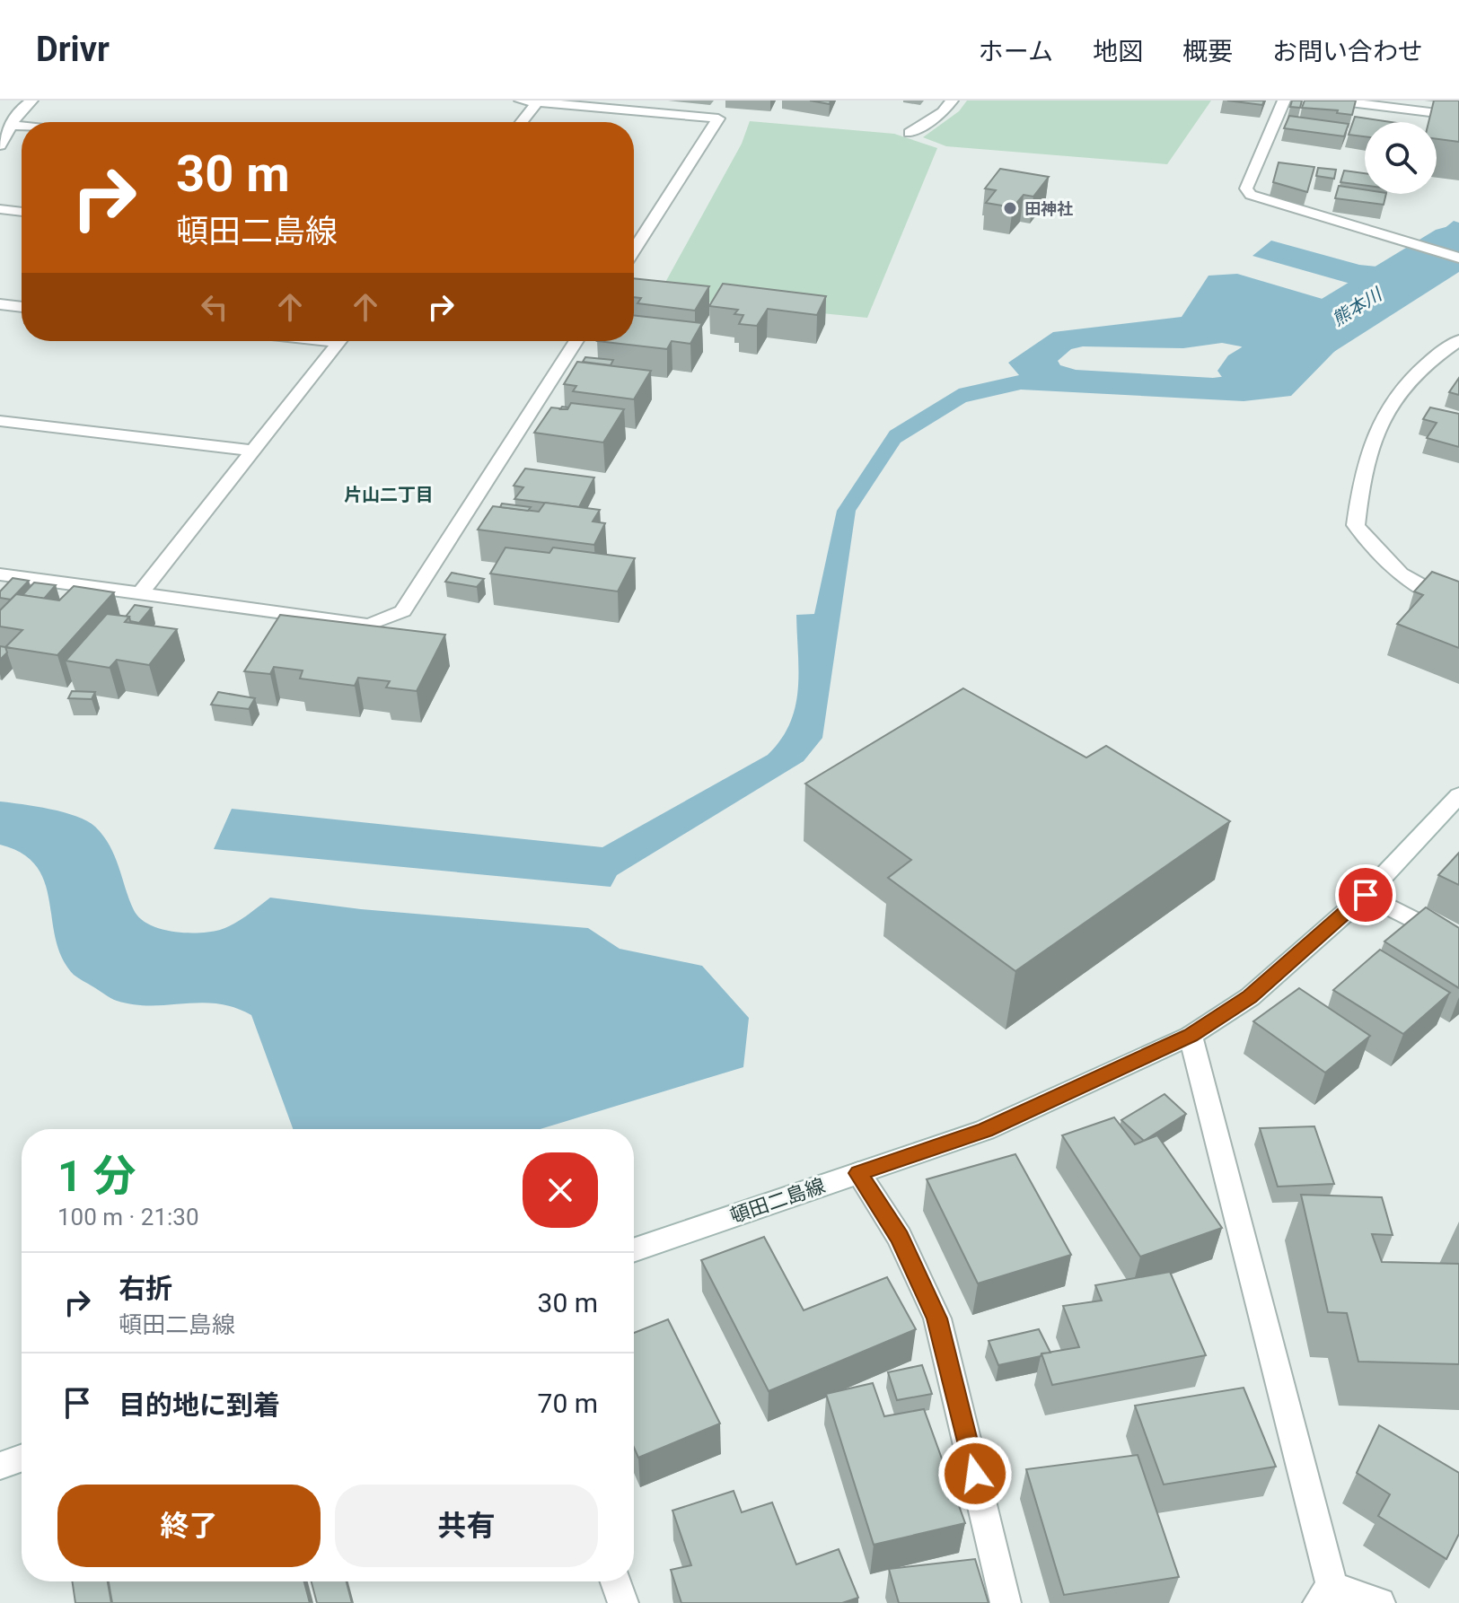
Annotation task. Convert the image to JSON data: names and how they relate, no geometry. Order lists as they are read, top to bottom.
{
  "streets": {
    "street": ["頓田二島線"]
  },
  "districts": ["片山二丁目"],
  "water": ["熊本川"],
  "places": ["田神社"],
  "page": {
    "header": "Drivr",
    "nav": [
      "ホーム",
      "地図",
      "概要",
      "お問い合わせ"
    ],
    "turn": ["30 m", "頓田二島線"],
    "heading": ["1 分", "100 m · 21:30"],
    "list": [
      {
        "name": "右折",
        "note": "頓田二島線",
        "value": "30 m"
      },
      {
        "name": "目的地に到着",
        "value": "70 m"
      }
    ],
    "buttons": ["終了", "共有"]
  }
}
